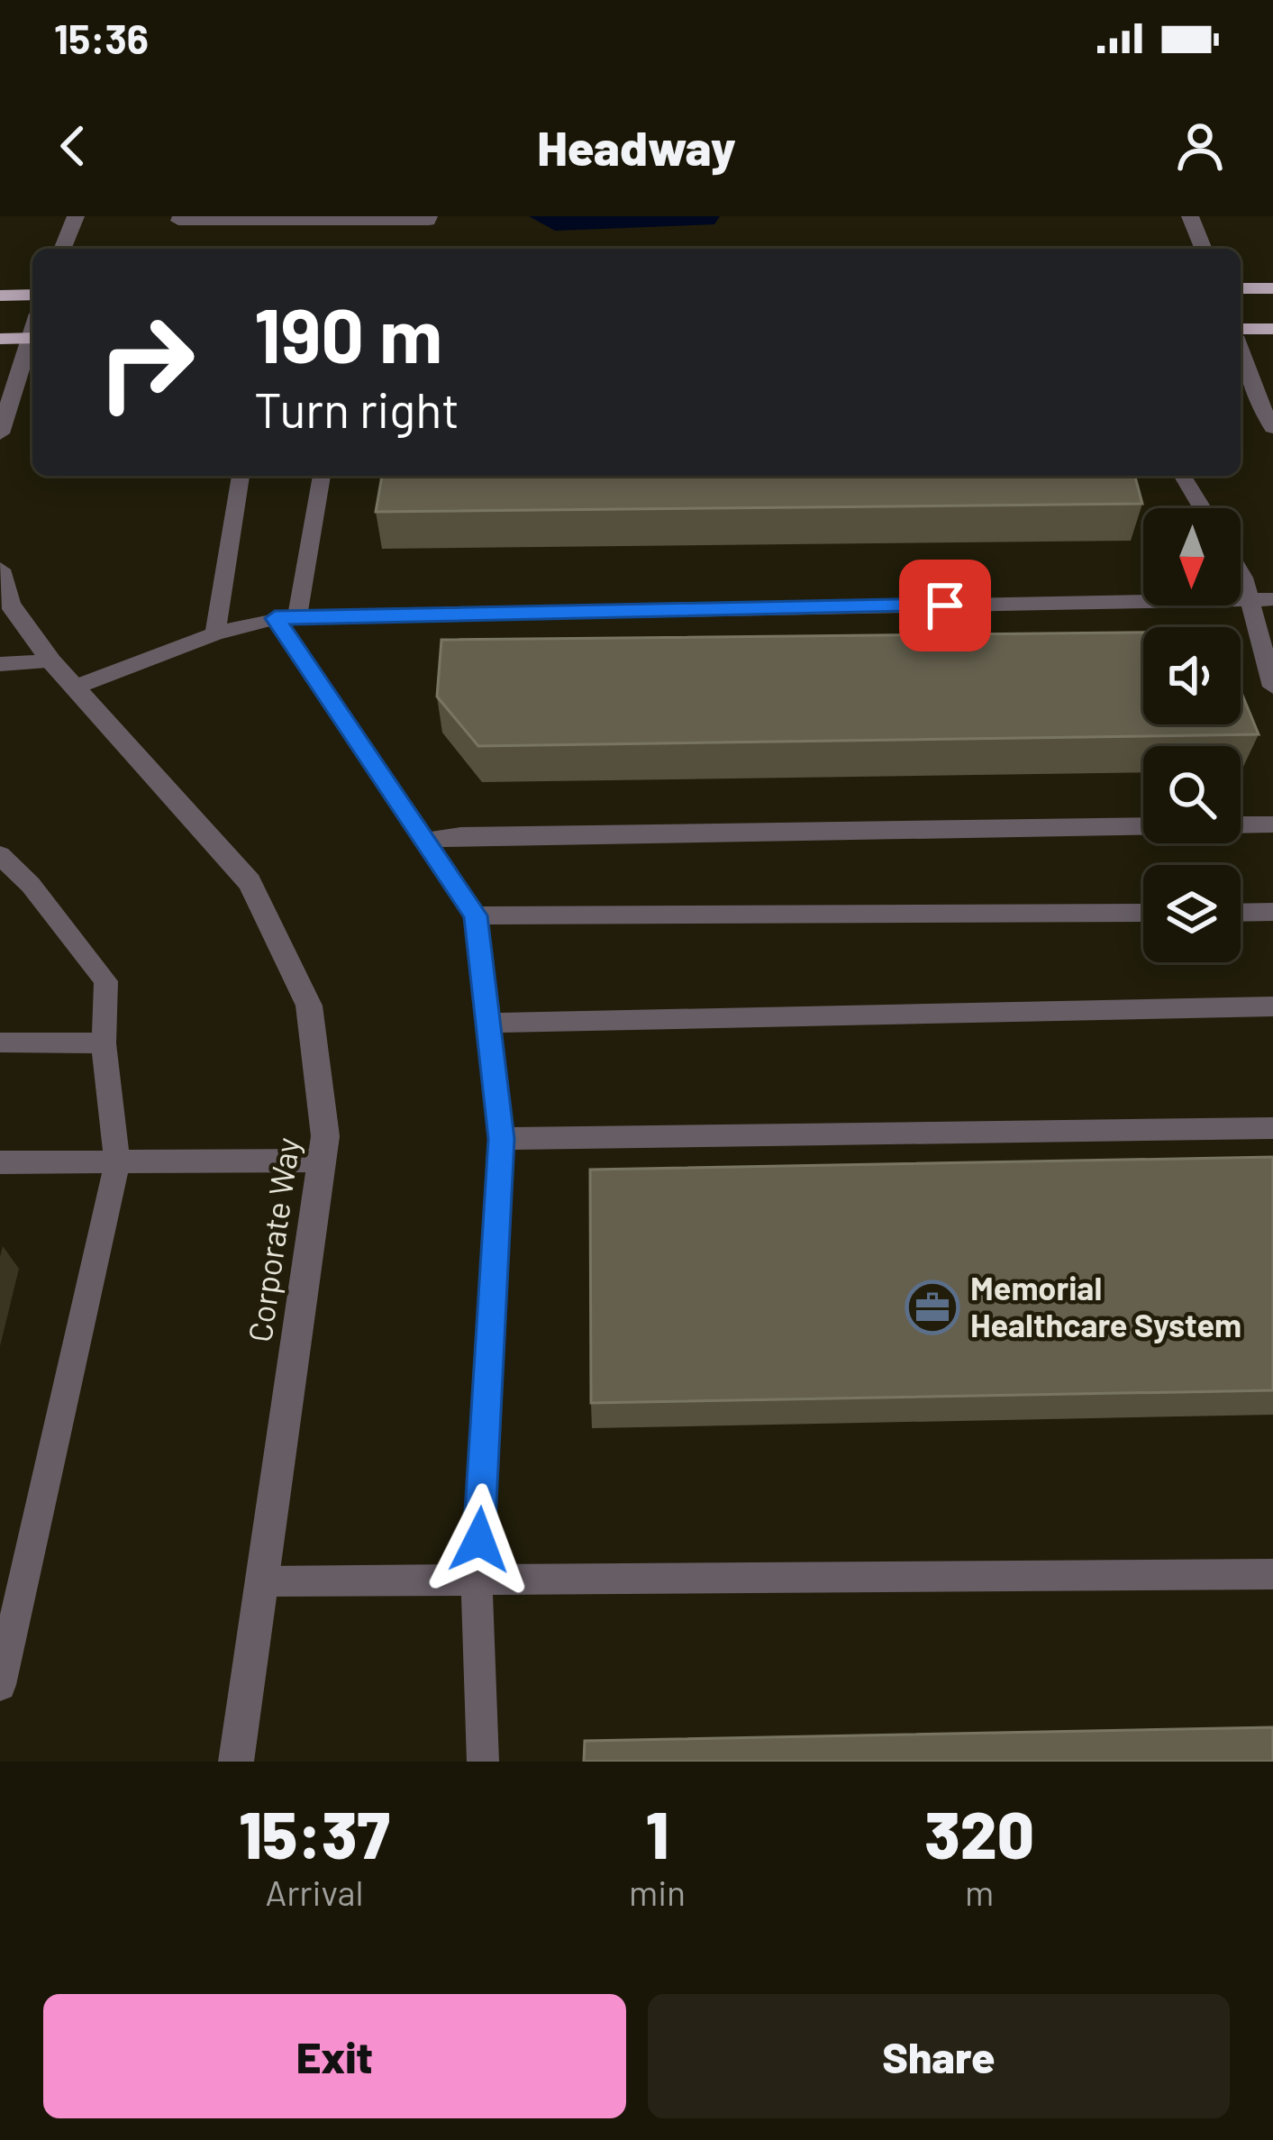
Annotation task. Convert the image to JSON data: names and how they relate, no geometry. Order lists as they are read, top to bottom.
{
  "streets": {
    "street": ["Corporate Way"]
  },
  "places": {
    "office": ["Memorial Healthcare System"]
  },
  "north": "bottom",
  "page": {
    "status": "15:36",
    "header": "Headway",
    "turn": ["190 m", "Turn right"],
    "eta": [
      "15:37",
      "Arrival",
      "1",
      "min",
      "320",
      "m"
    ],
    "buttons": ["Exit", "Share"]
  }
}
